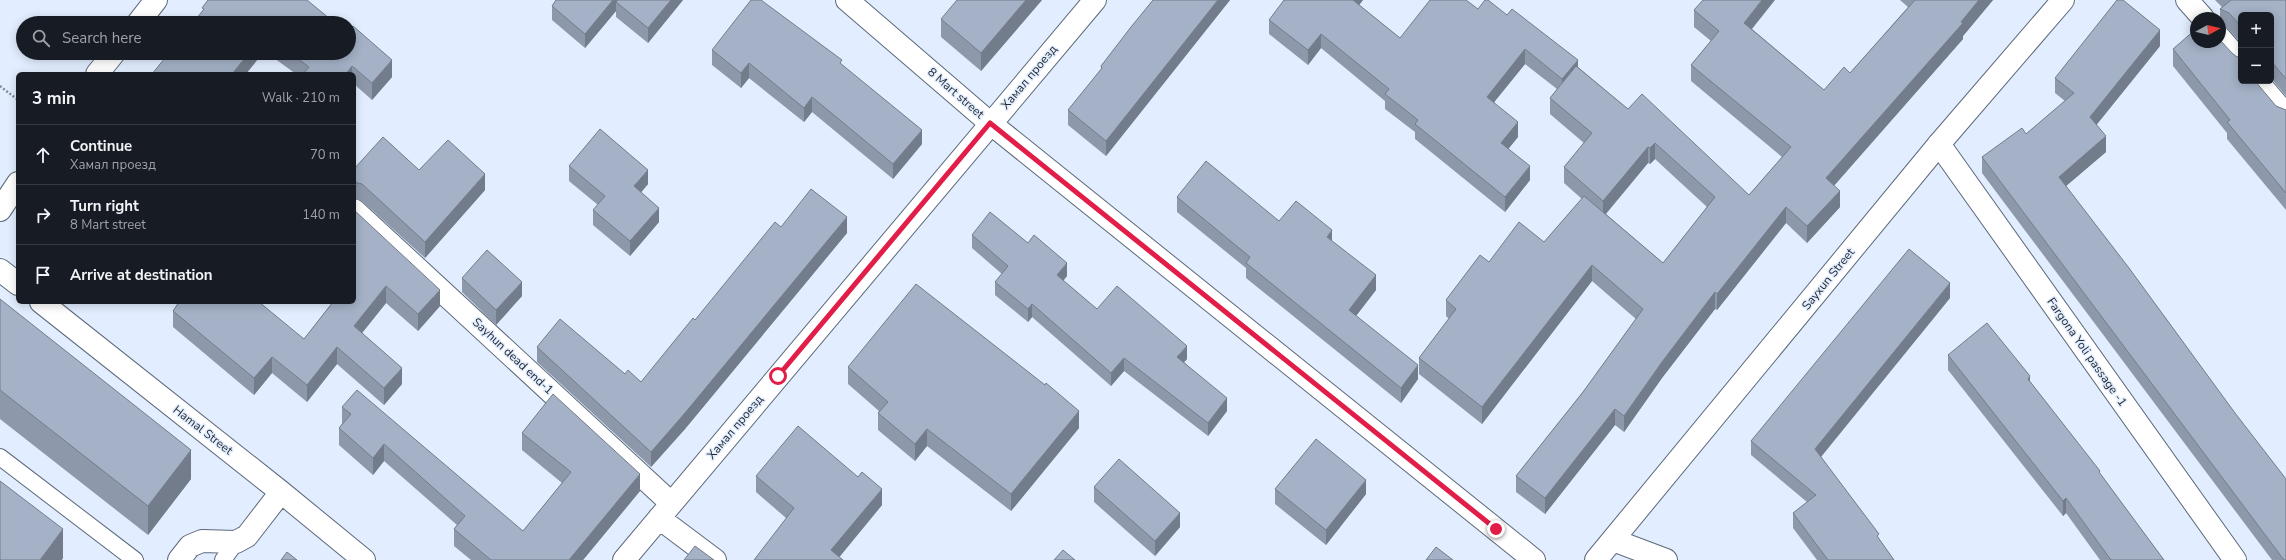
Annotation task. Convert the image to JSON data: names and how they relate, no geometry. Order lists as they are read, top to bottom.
{
  "streets": {
    "street": [
      "Хамал проезд",
      "8 Mart street",
      "Sayxun Street",
      "Fargona Yoli passage -1",
      "Sayhun dead end-1",
      "Hamal Street"
    ]
  },
  "crossings": [
    ["Хамал проезд", "8 Mart street"],
    ["Хамал проезд", "Sayhun dead end-1"],
    ["Sayxun Street", "Fargona Yoli passage -1"]
  ],
  "north": "right",
  "page": {
    "map_buttons": ["+", "−"],
    "search": "Search here",
    "heading": ["3 min", "Walk · 210 m"],
    "list": [
      ["Continue", "Хамал проезд", "70 m"],
      ["Turn right", "8 Mart street", "140 m"],
      "Arrive at destination"
    ]
  }
}
